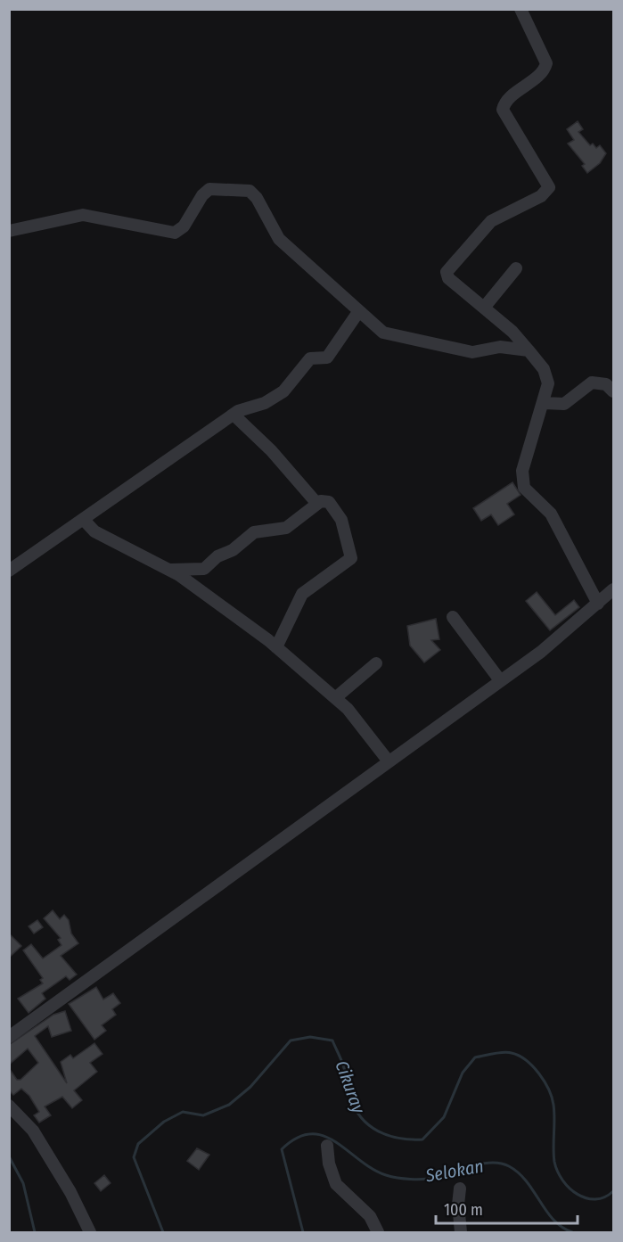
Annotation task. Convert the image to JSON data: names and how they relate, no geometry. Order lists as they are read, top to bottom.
{
  "water": ["Cikuray", "Selokan"],
  "scale_bar": "100 m"
}
